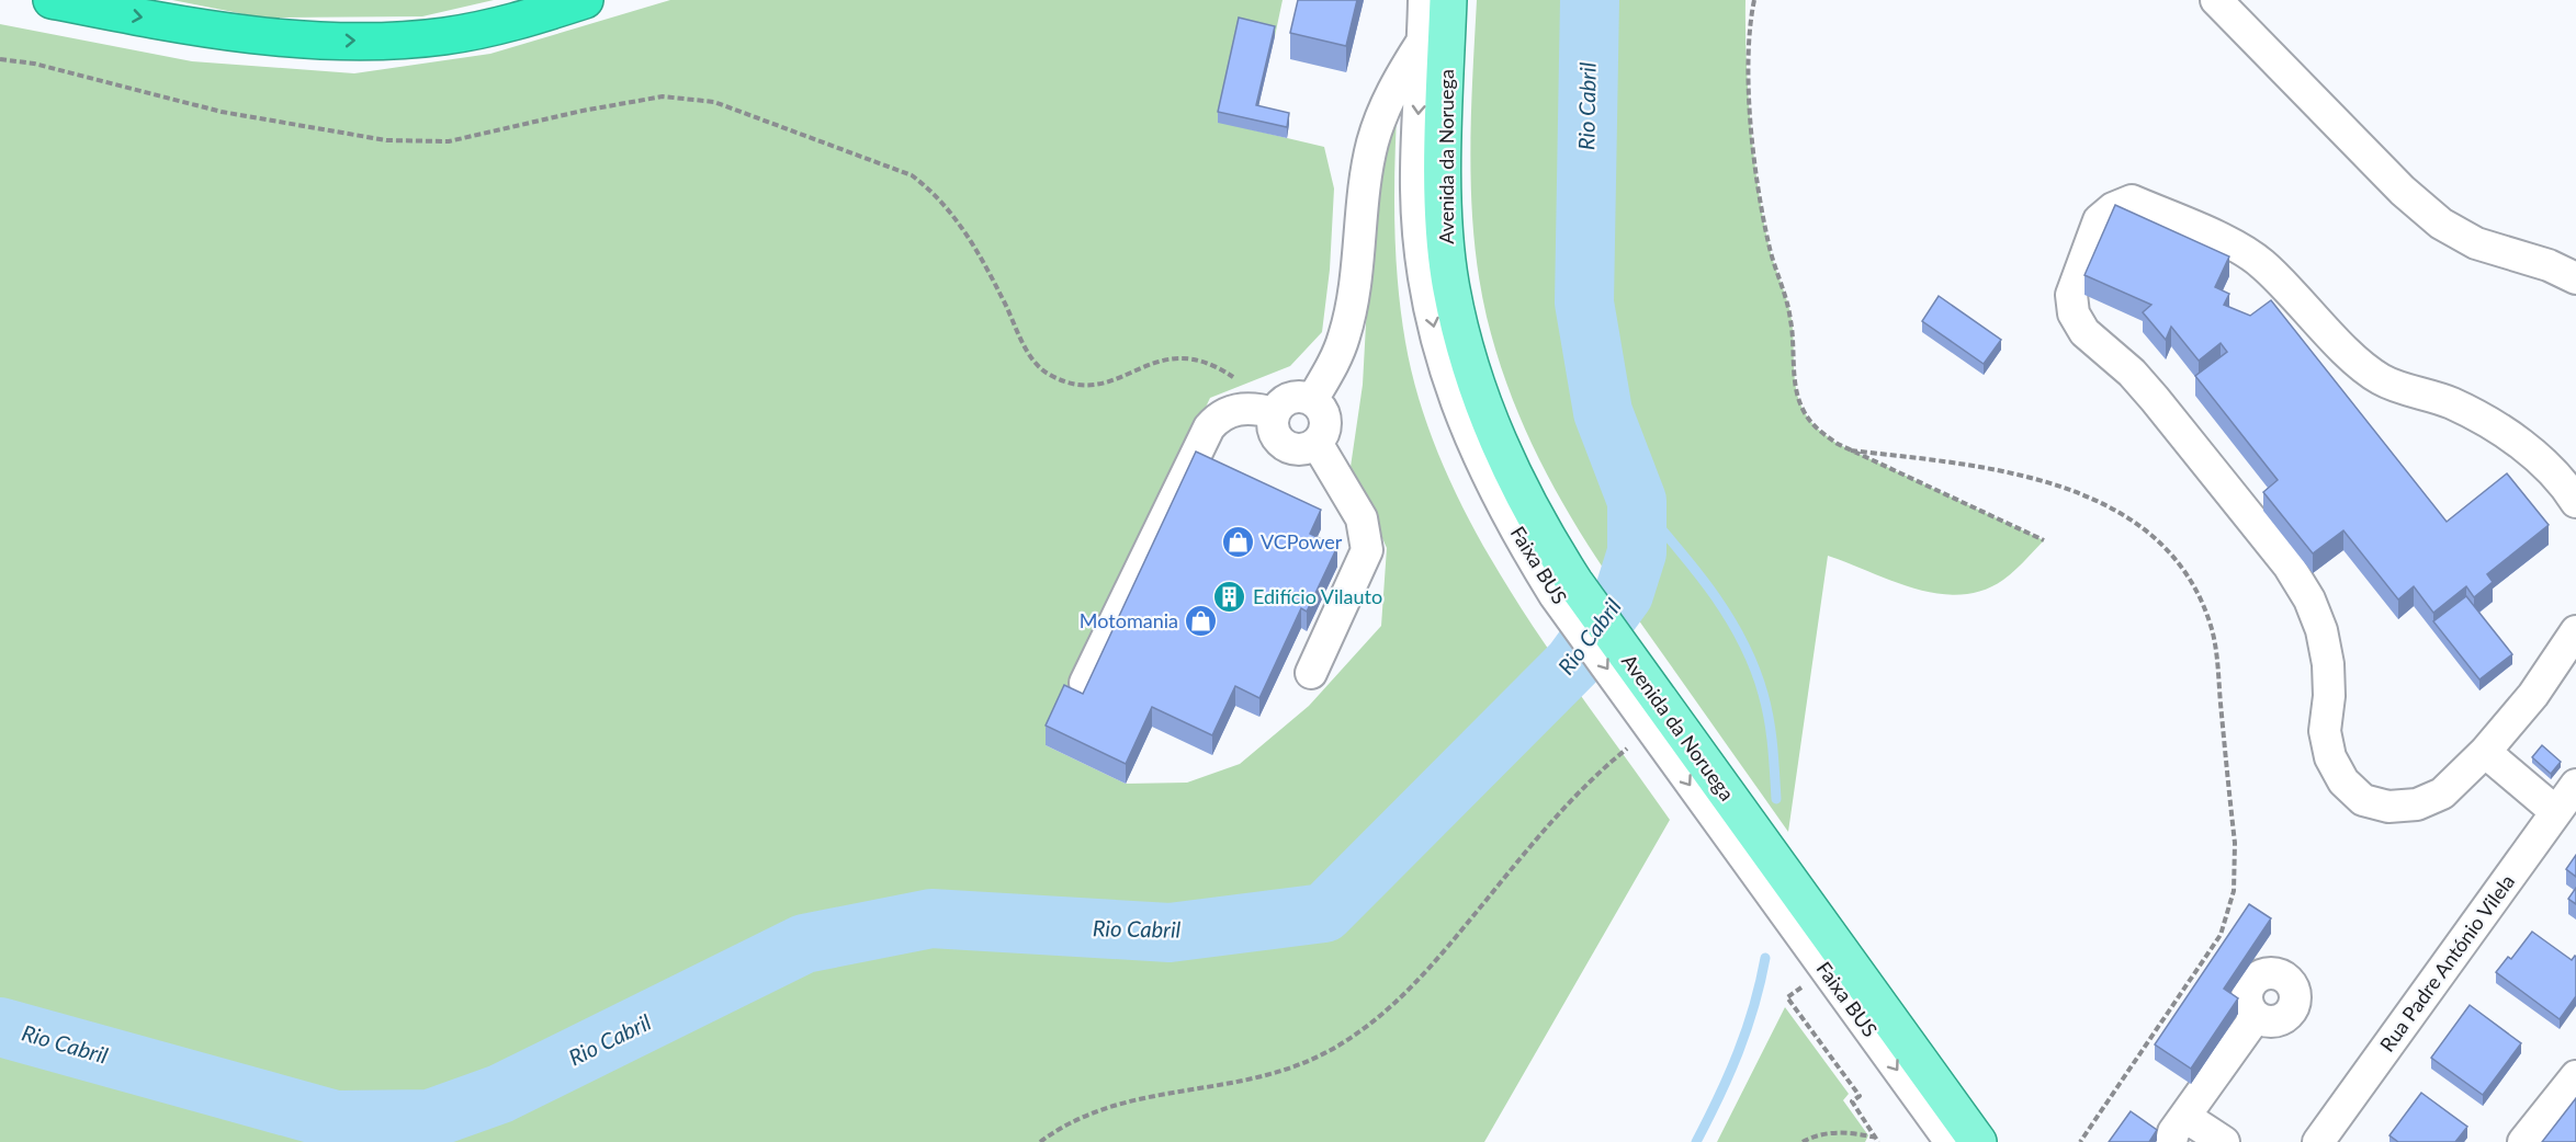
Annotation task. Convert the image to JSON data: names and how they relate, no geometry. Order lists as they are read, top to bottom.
{
  "streets": {
    "main road": ["Avenida da Noruega"],
    "street": ["Faixa BUS", "Rua Padre António Vilela"]
  },
  "crossings": [
    ["Avenida da Noruega", "Faixa BUS"]
  ],
  "one_way": ["Faixa BUS"],
  "water": ["Rio Cabril"],
  "places": {
    "shop": ["VCPower", "Motomania"],
    "building": ["Edifício Vilauto"]
  }
}
